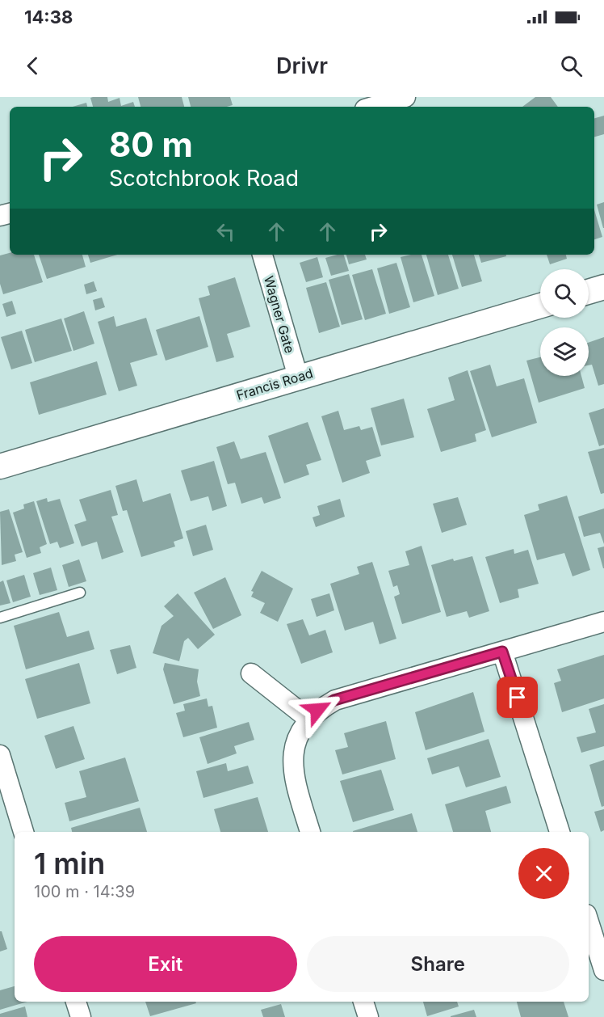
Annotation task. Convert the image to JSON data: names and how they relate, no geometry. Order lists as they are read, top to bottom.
{
  "streets": {
    "street": ["Wagner Gate", "Francis Road"]
  },
  "crossings": [
    ["Wagner Gate", "Francis Road"]
  ],
  "page": {
    "status": "14:38",
    "header": "Drivr",
    "turn": ["80 m", "Scotchbrook Road"],
    "heading": ["1 min", "100 m · 14:39"],
    "buttons": ["Exit", "Share"]
  }
}
